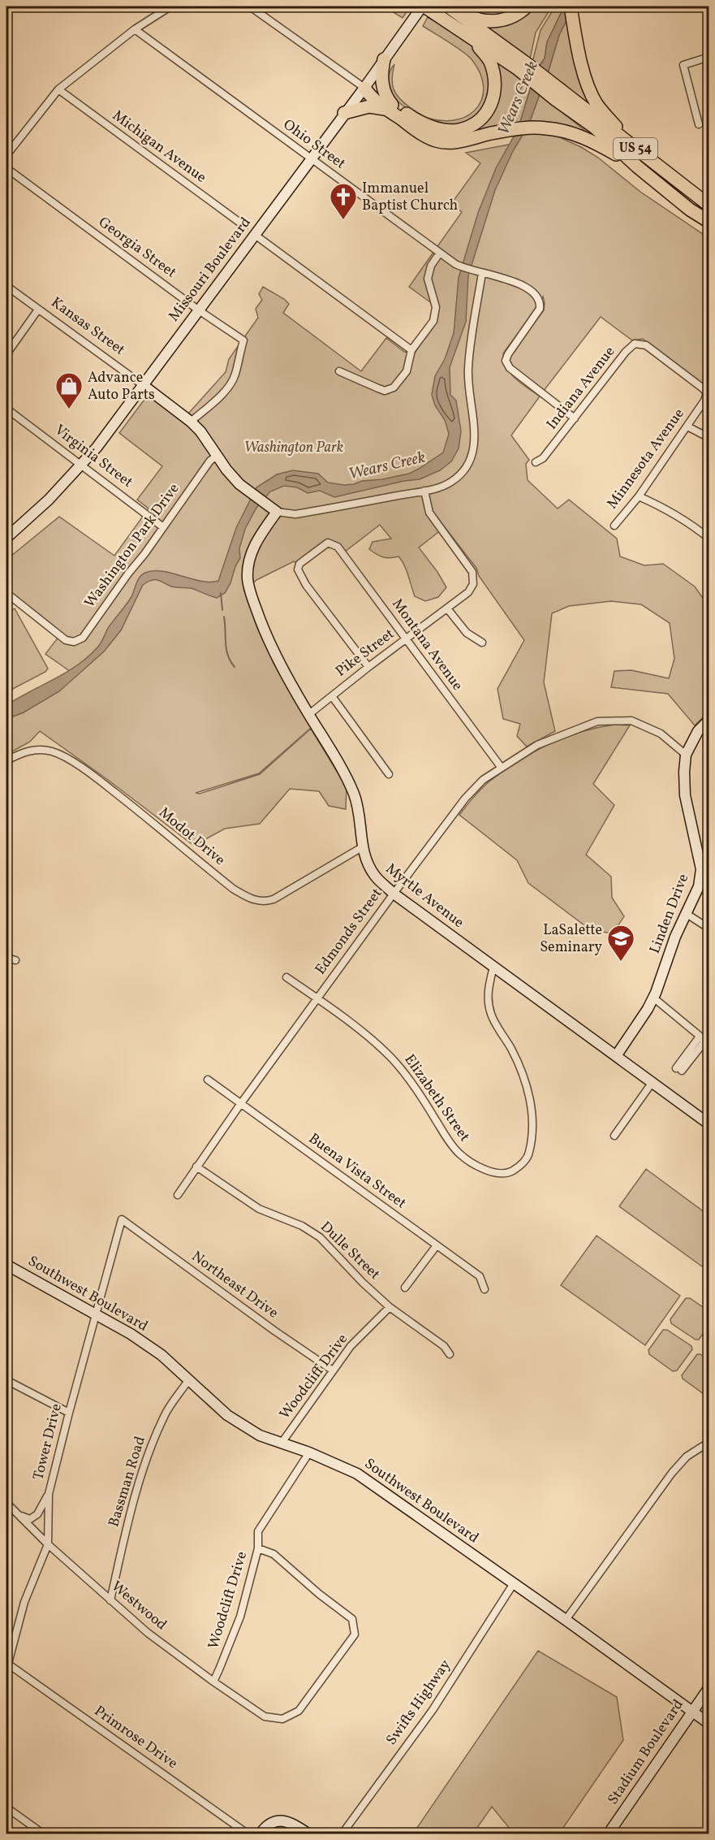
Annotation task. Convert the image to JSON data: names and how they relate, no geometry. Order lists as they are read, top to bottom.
{
  "streets": {
    "highway": ["US 54"],
    "main road": [
      "Missouri Boulevard",
      "Kansas Street",
      "Myrtle Avenue",
      "Linden Drive",
      "Southwest Boulevard",
      "Stadium Boulevard"
    ],
    "street": [
      "Ohio Street",
      "Michigan Avenue",
      "Georgia Street",
      "Indiana Avenue",
      "Virginia Street",
      "Minnesota Avenue",
      "Washington Park Drive",
      "Montana Avenue",
      "Pike Street",
      "Modot Drive",
      "Edmonds Street",
      "Elizabeth Street",
      "Buena Vista Street",
      "Dulle Street",
      "Northeast Drive",
      "Woodcliff Drive",
      "Tower Drive",
      "Bassman Road",
      "Woodclift Drive",
      "Westwood",
      "Swifts Highway",
      "Primrose Drive"
    ]
  },
  "crossings": [
    ["Ohio Street", "Missouri Boulevard"],
    ["Ohio Street", "Indiana Avenue"],
    ["US 54", "Missouri Boulevard"],
    ["Georgia Street", "Missouri Boulevard"],
    ["Georgia Street", "Kansas Street"],
    ["Missouri Boulevard", "Kansas Street"],
    ["Missouri Boulevard", "Virginia Street"],
    ["Kansas Street", "Washington Park Drive"],
    ["Kansas Street", "Myrtle Avenue"],
    ["Indiana Avenue", "Minnesota Avenue"],
    ["Virginia Street", "Washington Park Drive"],
    ["Montana Avenue", "Pike Street"],
    ["Montana Avenue", "Edmonds Street"],
    ["Pike Street", "Myrtle Avenue"],
    ["Modot Drive", "Myrtle Avenue"],
    ["Myrtle Avenue", "Linden Drive"],
    ["Myrtle Avenue", "Edmonds Street"],
    ["Myrtle Avenue", "Elizabeth Street"],
    ["Linden Drive", "Edmonds Street"],
    ["Edmonds Street", "Elizabeth Street"],
    ["Edmonds Street", "Buena Vista Street"],
    ["Edmonds Street", "Dulle Street"],
    ["Dulle Street", "Woodcliff Drive"],
    ["Northeast Drive", "Woodcliff Drive"],
    ["Northeast Drive", "Tower Drive"],
    ["Southwest Boulevard", "Woodcliff Drive"],
    ["Southwest Boulevard", "Tower Drive"],
    ["Southwest Boulevard", "Bassman Road"],
    ["Southwest Boulevard", "Woodclift Drive"],
    ["Southwest Boulevard", "Swifts Highway"],
    ["Southwest Boulevard", "Stadium Boulevard"],
    ["Tower Drive", "Westwood"],
    ["Tower Drive", "Primrose Drive"],
    ["Bassman Road", "Westwood"],
    ["Woodclift Drive", "Westwood"]
  ],
  "water": ["Wears Creek"],
  "parks": ["Washington Park"],
  "places": {
    "church": ["Immanuel Baptist Church"],
    "shop": ["Advance Auto Parts"],
    "school or university": ["LaSalette Seminary"]
  }
}
